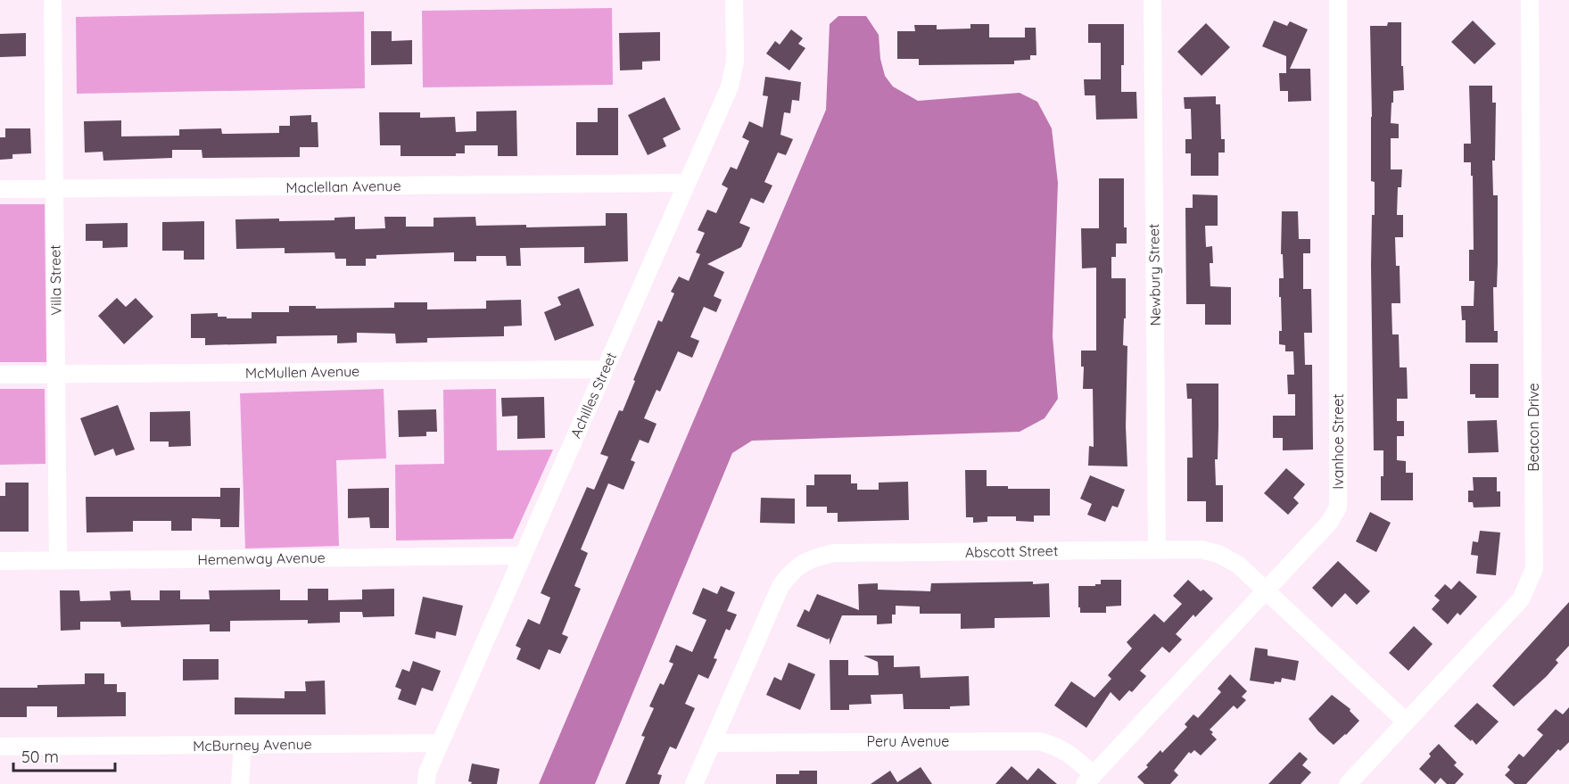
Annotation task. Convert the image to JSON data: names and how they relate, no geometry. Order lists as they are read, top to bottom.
{
  "streets": {
    "street": [
      "Maclellan Avenue",
      "Newbury Street",
      "Villa Street",
      "McMullen Avenue",
      "Achilles Street",
      "Beacon Drive",
      "Ivanhoe Street",
      "Abscott Street",
      "Hemenway Avenue",
      "Peru Avenue",
      "McBurney Avenue"
    ]
  },
  "crossings": [
    ["Maclellan Avenue", "Villa Street"],
    ["Maclellan Avenue", "Achilles Street"],
    ["Newbury Street", "Abscott Street"],
    ["Villa Street", "McMullen Avenue"],
    ["Villa Street", "Hemenway Avenue"],
    ["McMullen Avenue", "Achilles Street"],
    ["Achilles Street", "Hemenway Avenue"],
    ["Achilles Street", "McBurney Avenue"],
    ["Beacon Drive", "Abscott Street"],
    ["Ivanhoe Street", "Abscott Street"],
    ["Ivanhoe Street", "Peru Avenue"],
    ["Abscott Street", "Peru Avenue"]
  ],
  "scale_bar": "50 m"
}
